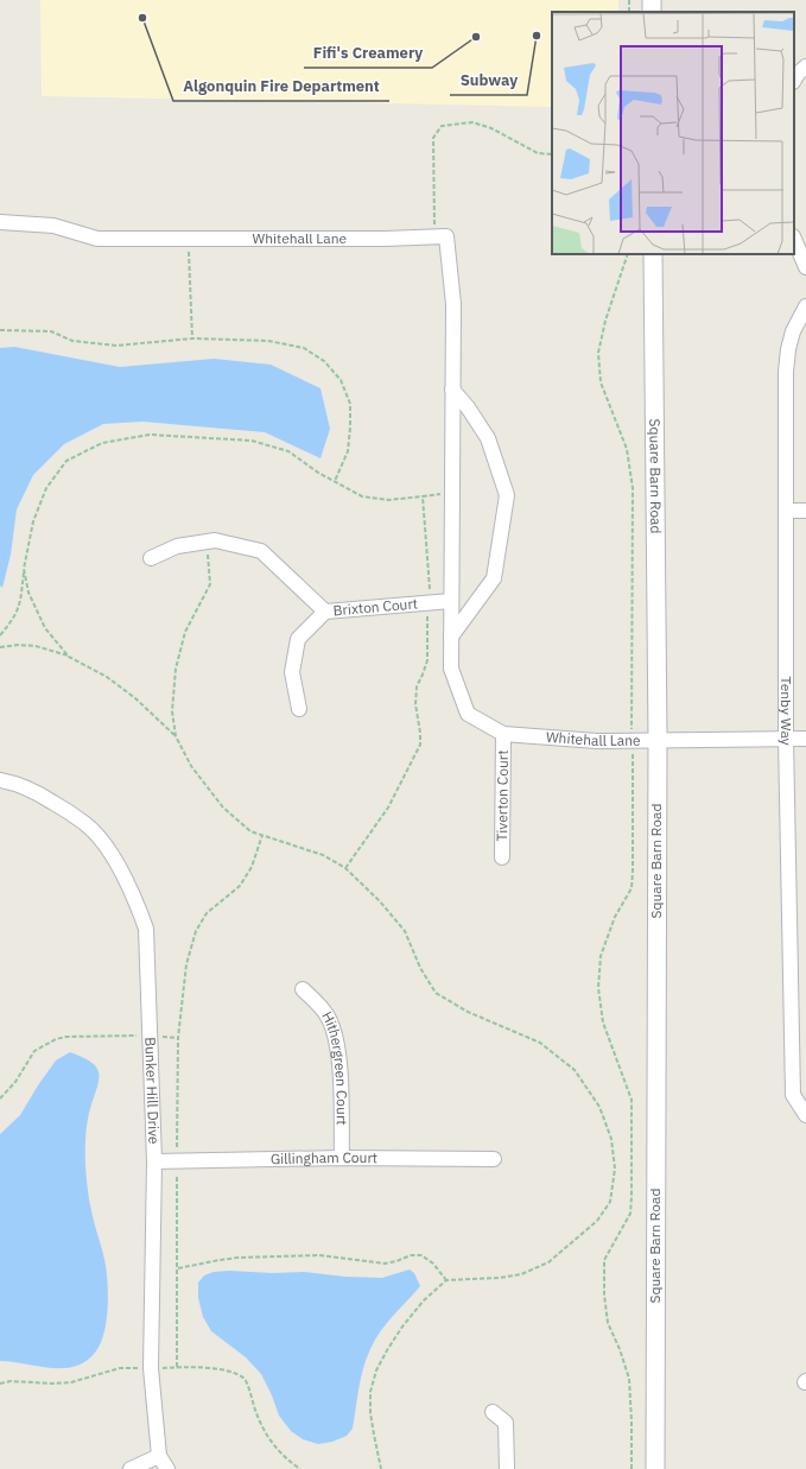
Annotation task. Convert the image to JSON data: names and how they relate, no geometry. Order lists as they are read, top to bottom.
{
  "streets": {
    "street": [
      "Whitehall Lane",
      "Square Barn Road",
      "Brixton Court",
      "Tenby Way",
      "Tiverton Court",
      "Hithergreen Court",
      "Bunker Hill Drive",
      "Gillingham Court"
    ]
  },
  "crossings": [
    ["Whitehall Lane", "Square Barn Road"],
    ["Whitehall Lane", "Brixton Court"],
    ["Whitehall Lane", "Tenby Way"],
    ["Whitehall Lane", "Tiverton Court"],
    ["Hithergreen Court", "Gillingham Court"],
    ["Bunker Hill Drive", "Gillingham Court"]
  ],
  "places": ["Algonquin Fire Department", "Subway", "Fifi's Creamery"]
}
